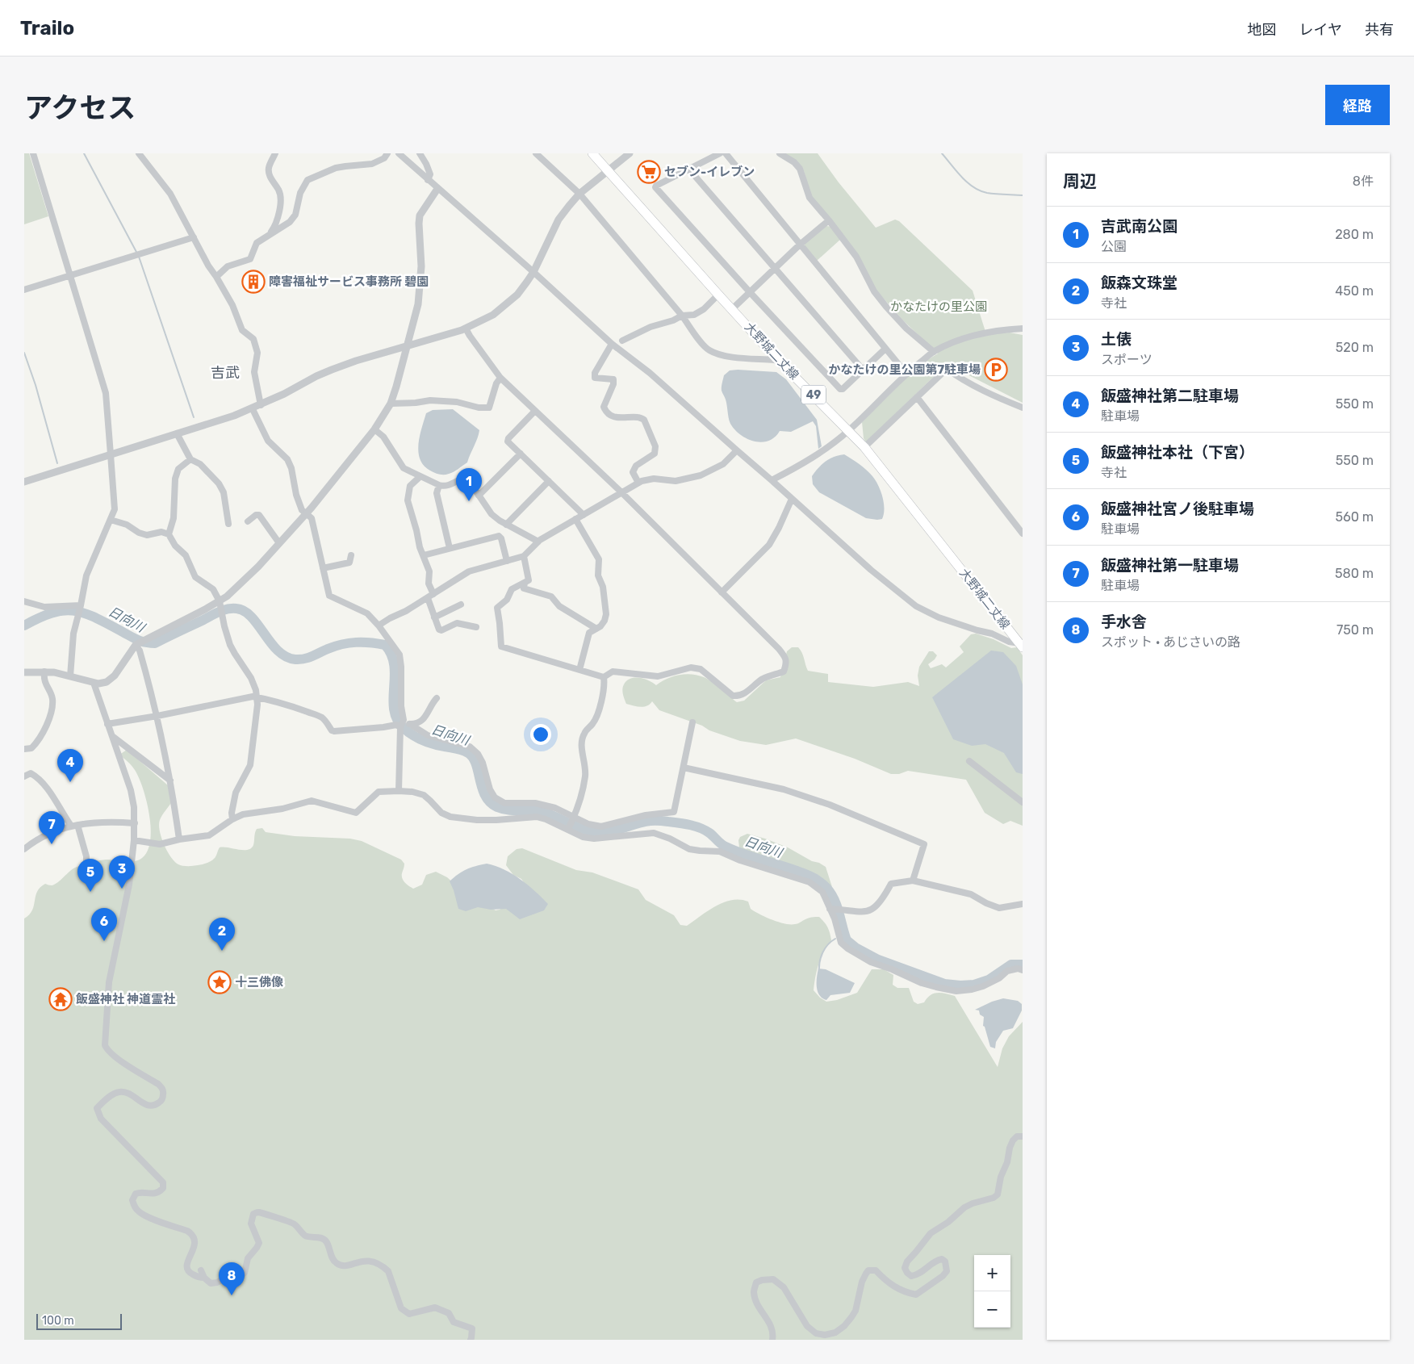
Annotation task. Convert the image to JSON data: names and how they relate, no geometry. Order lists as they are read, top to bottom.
{
  "streets": {
    "main road": ["大野城二丈線", "49"]
  },
  "districts": ["吉武"],
  "water": ["日向川"],
  "parks": ["かなたけの里公園"],
  "places": {
    "supermarket": ["セブン-イレブン"],
    "building": ["障害福祉サービス事務所 碧園"],
    "parking": ["かなたけの里公園第7駐車場"],
    "place": ["十三佛像"],
    "temple": ["飯盛神社 神道霊社"]
  },
  "scale_bar": "100 m",
  "page": {
    "header": "Trailo",
    "nav": ["地図", "レイヤ", "共有"],
    "title": "アクセス",
    "buttons": "経路",
    "heading": ["周辺", "8件"],
    "list": [
      {
        "mark": "1",
        "name": "吉武南公園",
        "note": "公園",
        "value": "280 m"
      },
      {
        "mark": "2",
        "name": "飯森文珠堂",
        "note": "寺社",
        "value": "450 m"
      },
      {
        "mark": "3",
        "name": "土俵",
        "note": "スポーツ",
        "value": "520 m"
      },
      {
        "mark": "4",
        "name": "飯盛神社第二駐車場",
        "note": "駐車場",
        "value": "550 m"
      },
      {
        "mark": "5",
        "name": "飯盛神社本社（下宮）",
        "note": "寺社",
        "value": "550 m"
      },
      {
        "mark": "6",
        "name": "飯盛神社宮ノ後駐車場",
        "note": "駐車場",
        "value": "560 m"
      },
      {
        "mark": "7",
        "name": "飯盛神社第一駐車場",
        "note": "駐車場",
        "value": "580 m"
      },
      {
        "mark": "8",
        "name": "手水舎",
        "note": "スポット · あじさいの路",
        "value": "750 m"
      }
    ],
    "pins": [
      "1",
      "4",
      "7",
      "3",
      "5",
      "6",
      "2",
      "8"
    ],
    "map_buttons": ["+", "−"],
    "scale": "100 m"
  }
}
